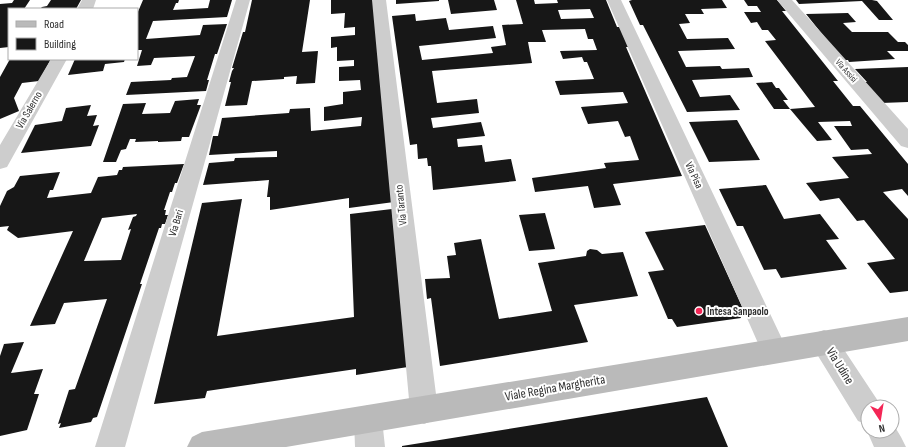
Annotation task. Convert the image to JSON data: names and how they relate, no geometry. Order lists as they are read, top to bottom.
{
  "streets": {
    "street": [
      "Via Assisi",
      "Via Salerno",
      "Via Pisa",
      "Via Taranto",
      "Via Bari",
      "Via Udine",
      "Viale Regina Margherita"
    ]
  },
  "crossings": [
    ["Via Pisa", "Viale Regina Margherita"],
    ["Via Taranto", "Viale Regina Margherita"],
    ["Via Udine", "Viale Regina Margherita"]
  ],
  "places": ["Intesa Sanpaolo"],
  "legend": ["Road", "Building"],
  "north": "bottom"
}
